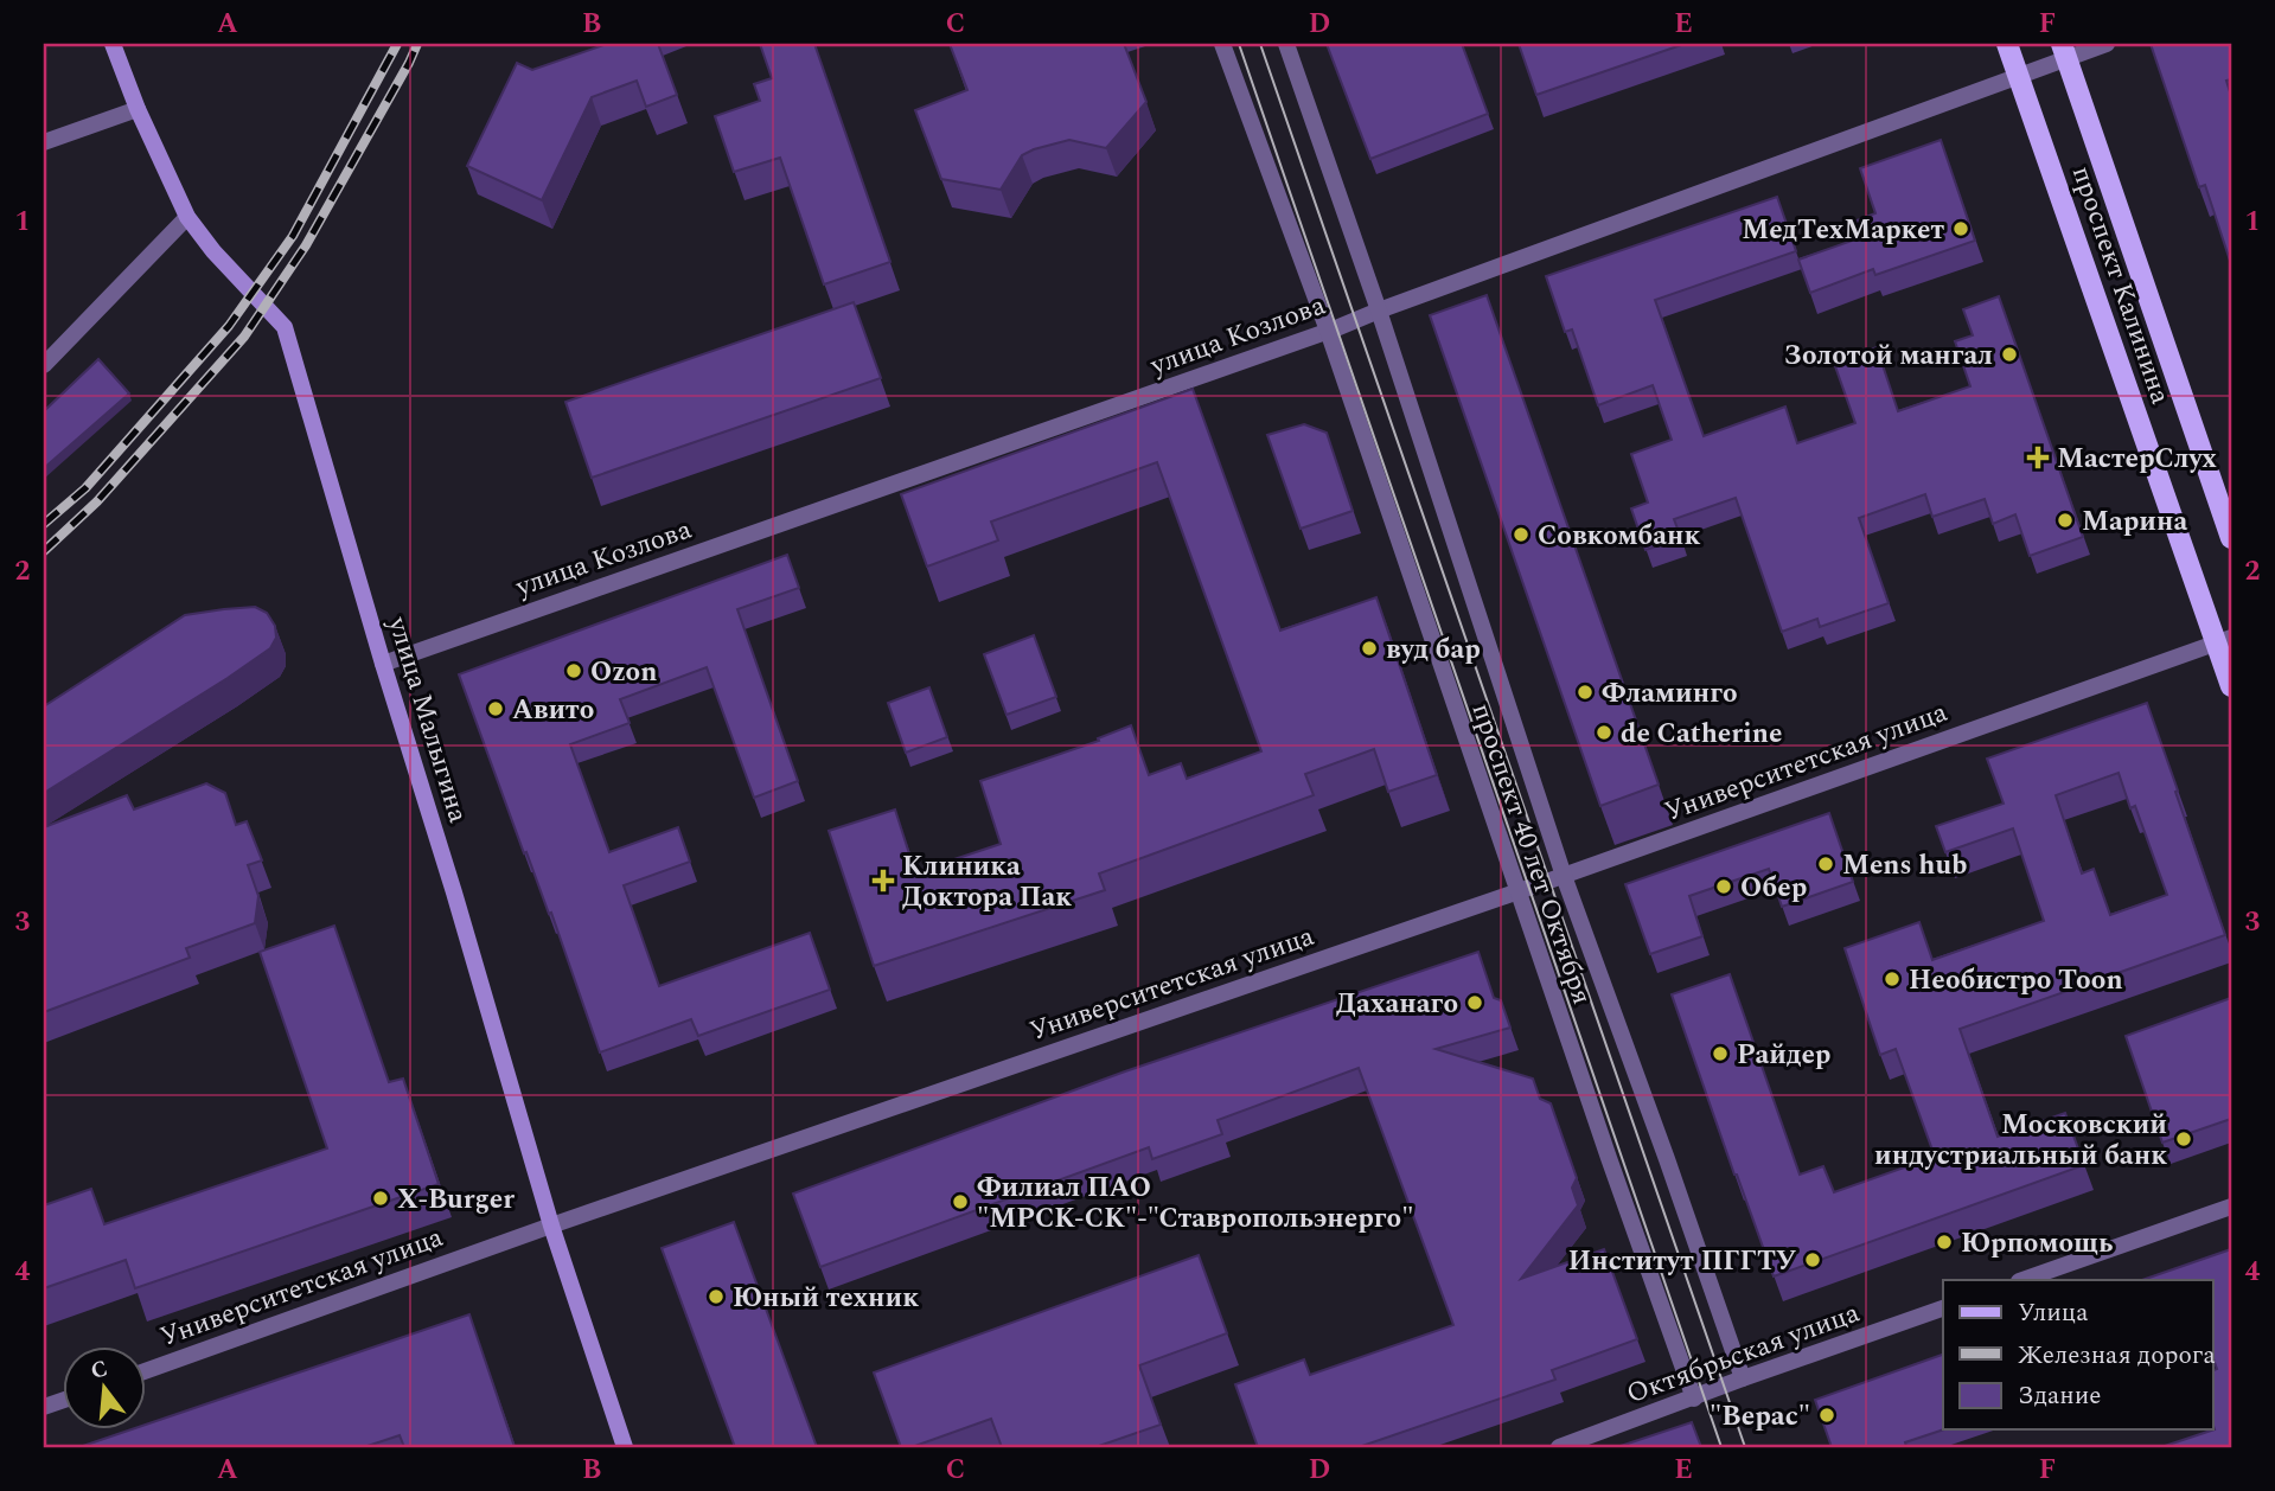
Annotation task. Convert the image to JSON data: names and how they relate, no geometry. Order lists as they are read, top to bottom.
{
  "streets": {
    "main road": ["проспект Калинина", "улица Малыгина"],
    "street": [
      "улица Козлова",
      "Университетская улица",
      "проспект 40 лет Октября",
      "Октябрьская улица"
    ]
  },
  "crossings": [
    ["проспект Калинина", "улица Козлова"],
    ["проспект Калинина", "Университетская улица"],
    ["улица Козлова", "улица Малыгина"],
    ["улица Козлова", "проспект 40 лет Октября"],
    ["улица Малыгина", "Университетская улица"],
    ["Университетская улица", "проспект 40 лет Октября"],
    ["проспект 40 лет Октября", "Октябрьская улица"]
  ],
  "places": {
    "other": [
      "МедТехМаркет",
      "Золотой мангал",
      "Марина",
      "Совкомбанк",
      "вуд бар",
      "Ozon",
      "Фламинго",
      "Авито",
      "de Catherine",
      "Mens hub",
      "Обер",
      "Необистро Toon",
      "Даханаго",
      "Райдер",
      "Московский индустриальный банк",
      "X-Burger",
      "Филиал ПАО \"МРСК-СК\"-\"Ставропольэнерго\"",
      "Юрпомощь",
      "Институт ПГГТУ",
      "Юный техник",
      "\"Верас\""
    ],
    "health": ["МастерСлух", "Клиника Доктора Пак"]
  },
  "legend": ["Улица", "Железная дорога", "Здание"],
  "north": "top",
  "grid": {
    "columns": [
      "A",
      "B",
      "C",
      "D",
      "E",
      "F"
    ],
    "rows": [
      "1",
      "2",
      "3",
      "4"
    ]
  }
}
